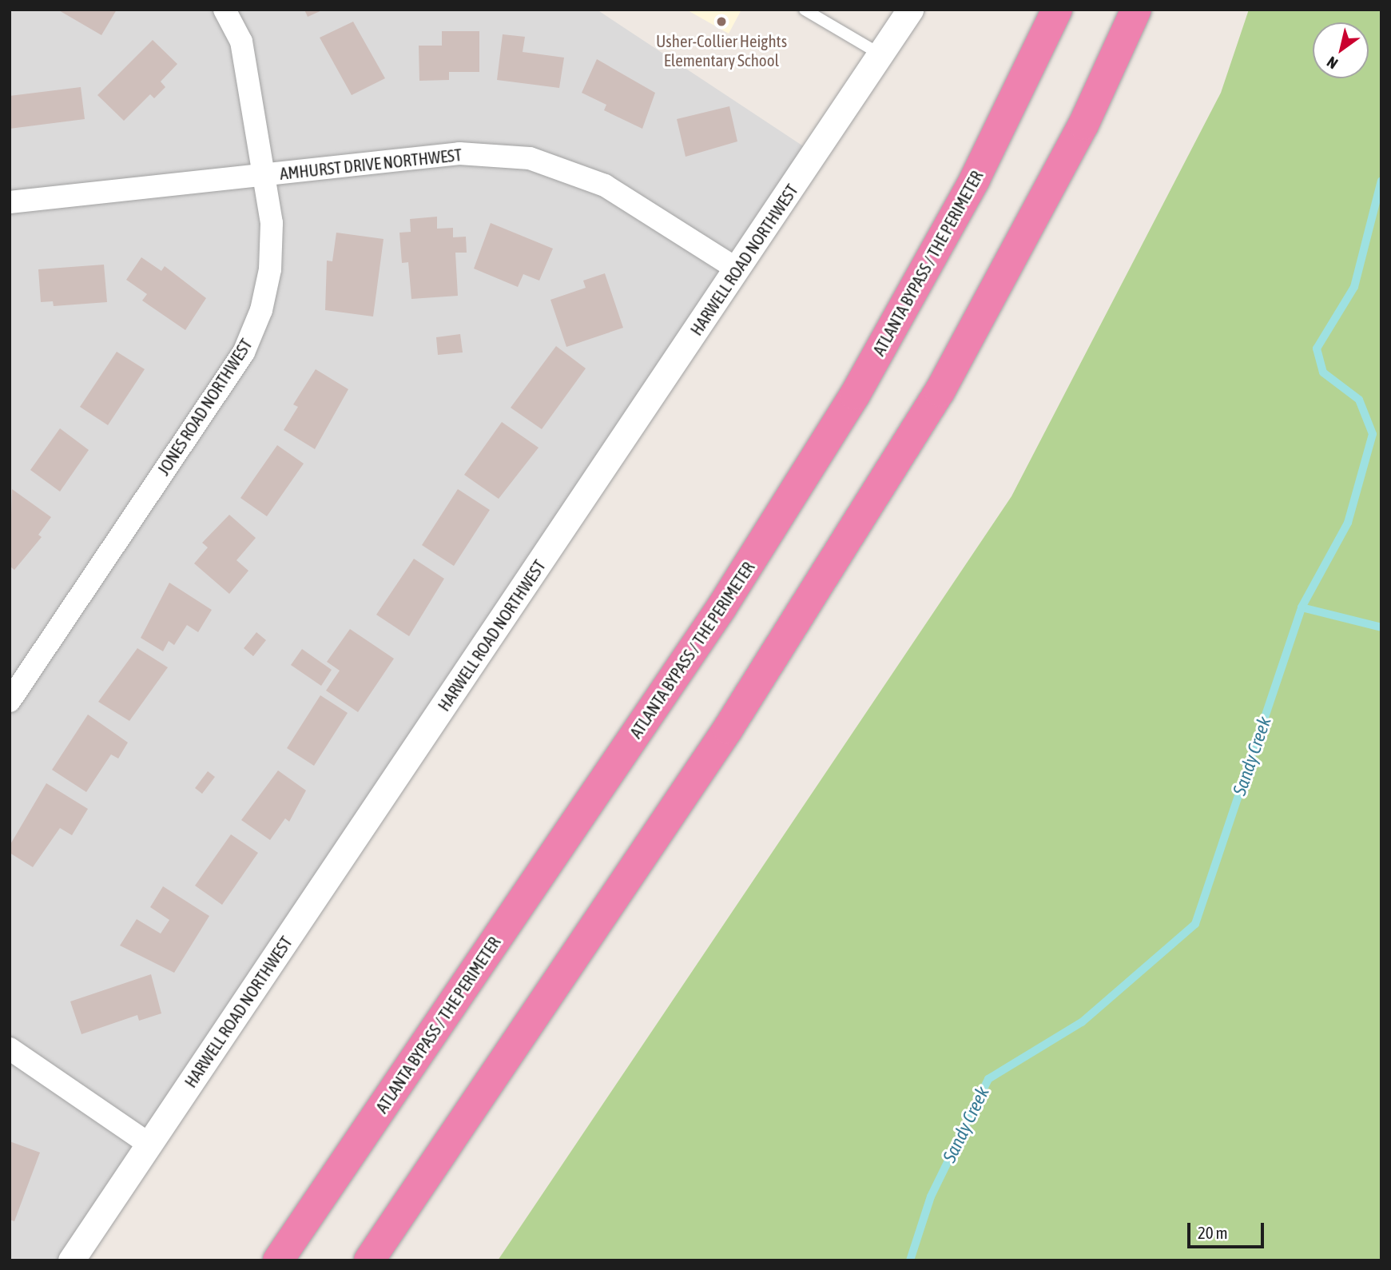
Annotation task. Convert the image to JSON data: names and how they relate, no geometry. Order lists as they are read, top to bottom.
{
  "streets": {
    "highway": ["ATLANTA BYPASS / THE PERIMETER"],
    "street": ["AMHURST DRIVE NORTHWEST", "HARWELL ROAD NORTHWEST", "JONES ROAD NORTHWEST"]
  },
  "crossings": [
    ["AMHURST DRIVE NORTHWEST", "HARWELL ROAD NORTHWEST"],
    ["AMHURST DRIVE NORTHWEST", "JONES ROAD NORTHWEST"]
  ],
  "water": ["Sandy Creek"],
  "places": ["Usher-Collier Heights Elementary School"],
  "scale_bar": "20 m",
  "north": "bottom left"
}
